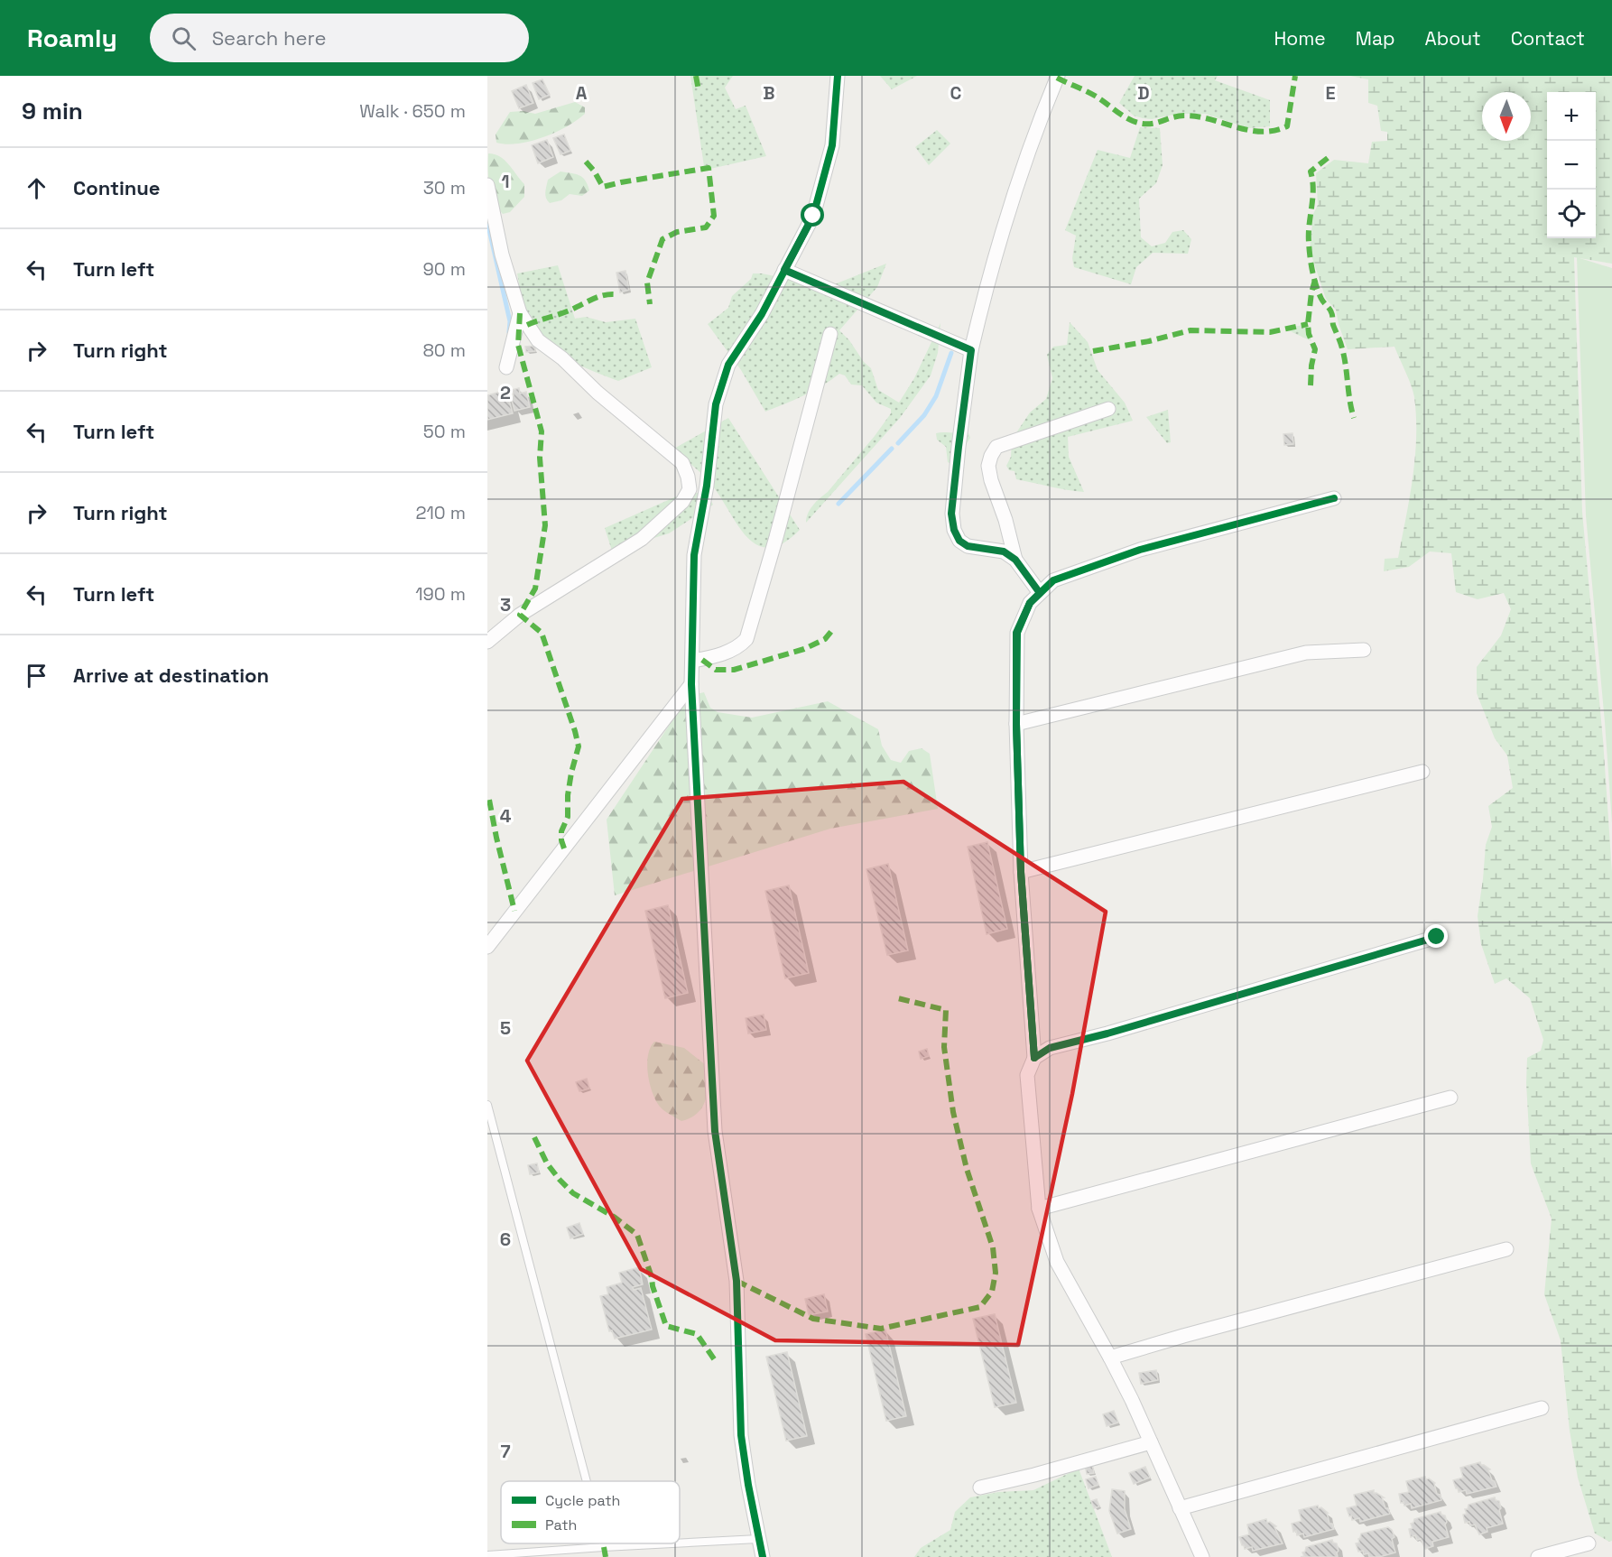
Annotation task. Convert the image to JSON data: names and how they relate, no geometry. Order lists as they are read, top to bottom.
{
  "legend": ["Cycle path", "Path"],
  "north": "bottom",
  "page": {
    "header": "Roamly",
    "search": "Search here",
    "nav": [
      "Home",
      "Map",
      "About",
      "Contact"
    ],
    "heading": ["9 min", "Walk · 650 m"],
    "map_buttons": ["+", "−"],
    "list": [
      ["Continue", "30 m"],
      ["Turn left", "90 m"],
      ["Turn right", "80 m"],
      ["Turn left", "50 m"],
      ["Turn right", "210 m"],
      ["Turn left", "190 m"],
      "Arrive at destination"
    ]
  },
  "grid": {
    "columns": [
      "A",
      "B",
      "C",
      "D",
      "E"
    ],
    "rows": [
      "1",
      "2",
      "3",
      "4",
      "5",
      "6",
      "7"
    ]
  }
}
